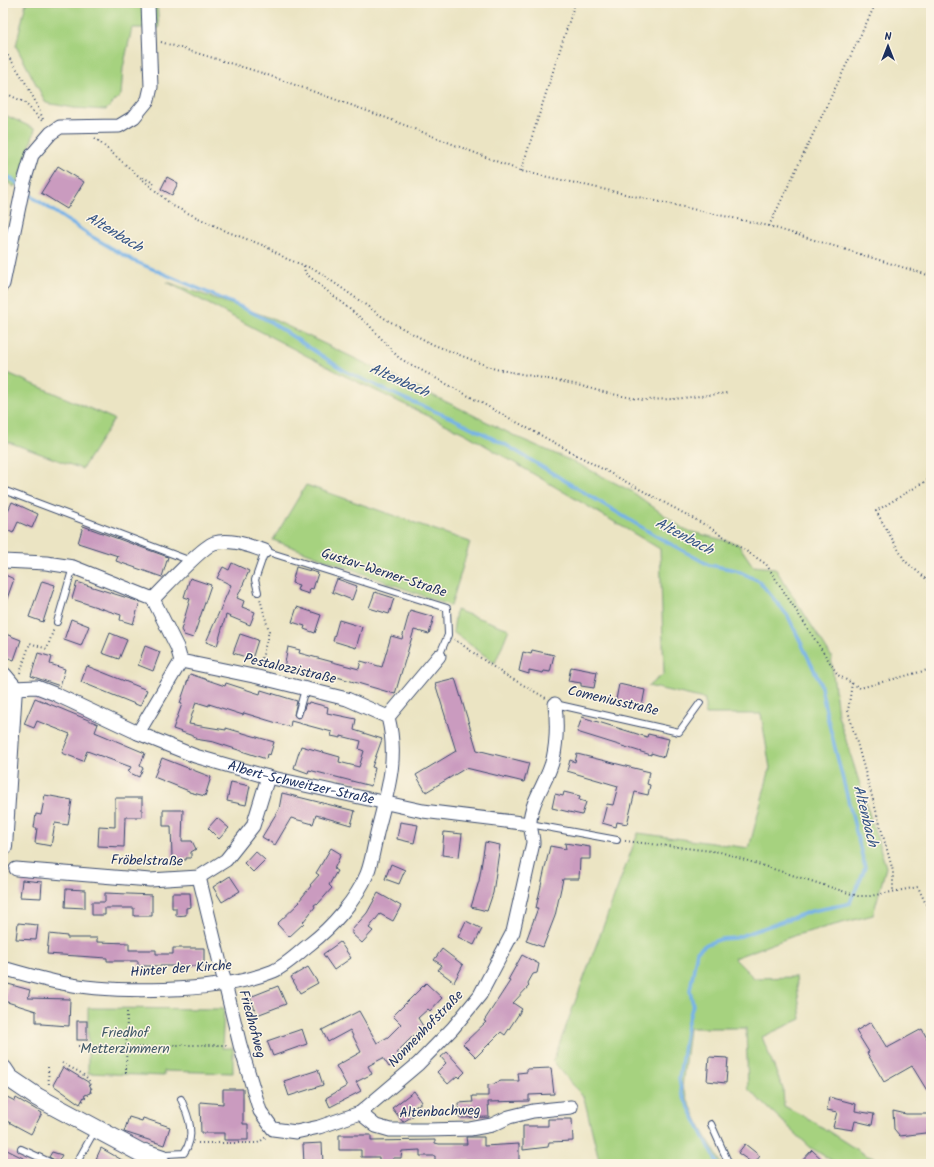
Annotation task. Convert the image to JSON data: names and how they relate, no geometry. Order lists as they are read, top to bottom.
{
  "streets": {
    "street": [
      "Gustav-Werner-Straße",
      "Pestalozzistraße",
      "Comeniusstraße",
      "Albert-Schweitzer-Straße",
      "Fröbelstraße",
      "Hinter der Kirche",
      "Friedhofweg",
      "Nonnenhofstraße",
      "Altenbachweg"
    ]
  },
  "crossings": [
    ["Comeniusstraße", "Albert-Schweitzer-Straße"],
    ["Comeniusstraße", "Nonnenhofstraße"],
    ["Albert-Schweitzer-Straße", "Fröbelstraße"],
    ["Albert-Schweitzer-Straße", "Hinter der Kirche"],
    ["Albert-Schweitzer-Straße", "Nonnenhofstraße"],
    ["Fröbelstraße", "Friedhofweg"],
    ["Hinter der Kirche", "Friedhofweg"],
    ["Friedhofweg", "Nonnenhofstraße"],
    ["Nonnenhofstraße", "Altenbachweg"]
  ],
  "water": ["Altenbach"],
  "parks": ["Friedhof Metterzimmern"],
  "north": "top"
}
